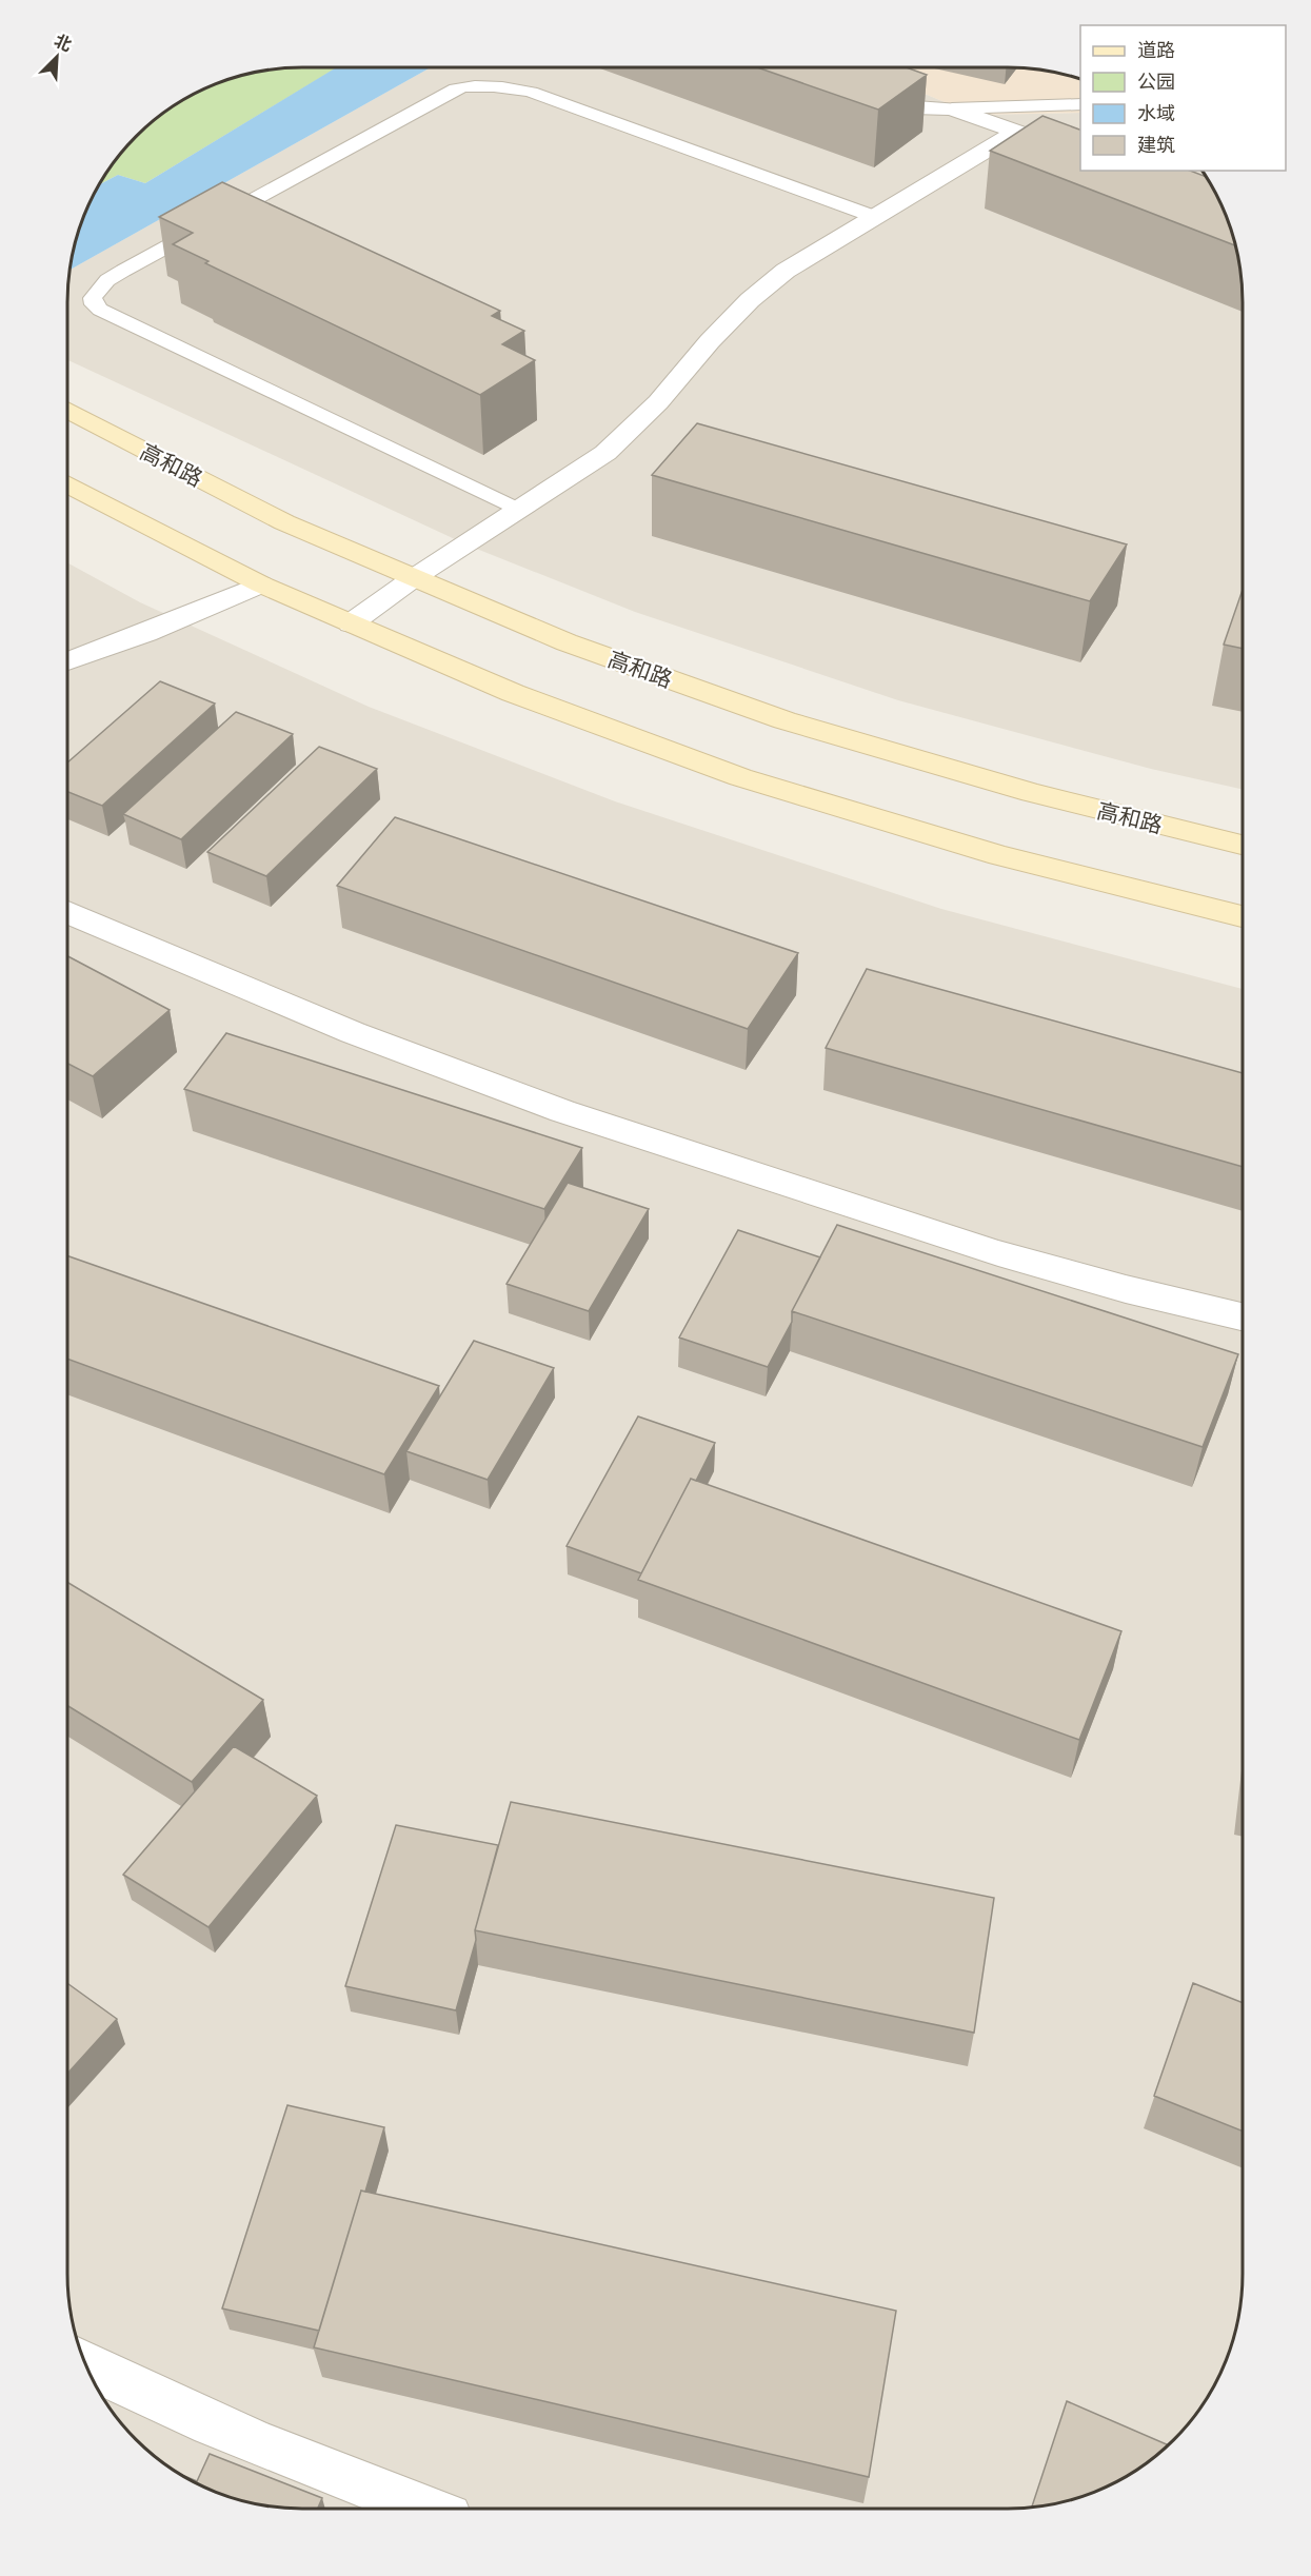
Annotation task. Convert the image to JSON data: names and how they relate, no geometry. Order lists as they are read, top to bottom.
{
  "streets": {
    "main road": ["高和路"]
  },
  "legend": [
    "道路",
    "公园",
    "水域",
    "建筑"
  ],
  "north": "top right"
}
